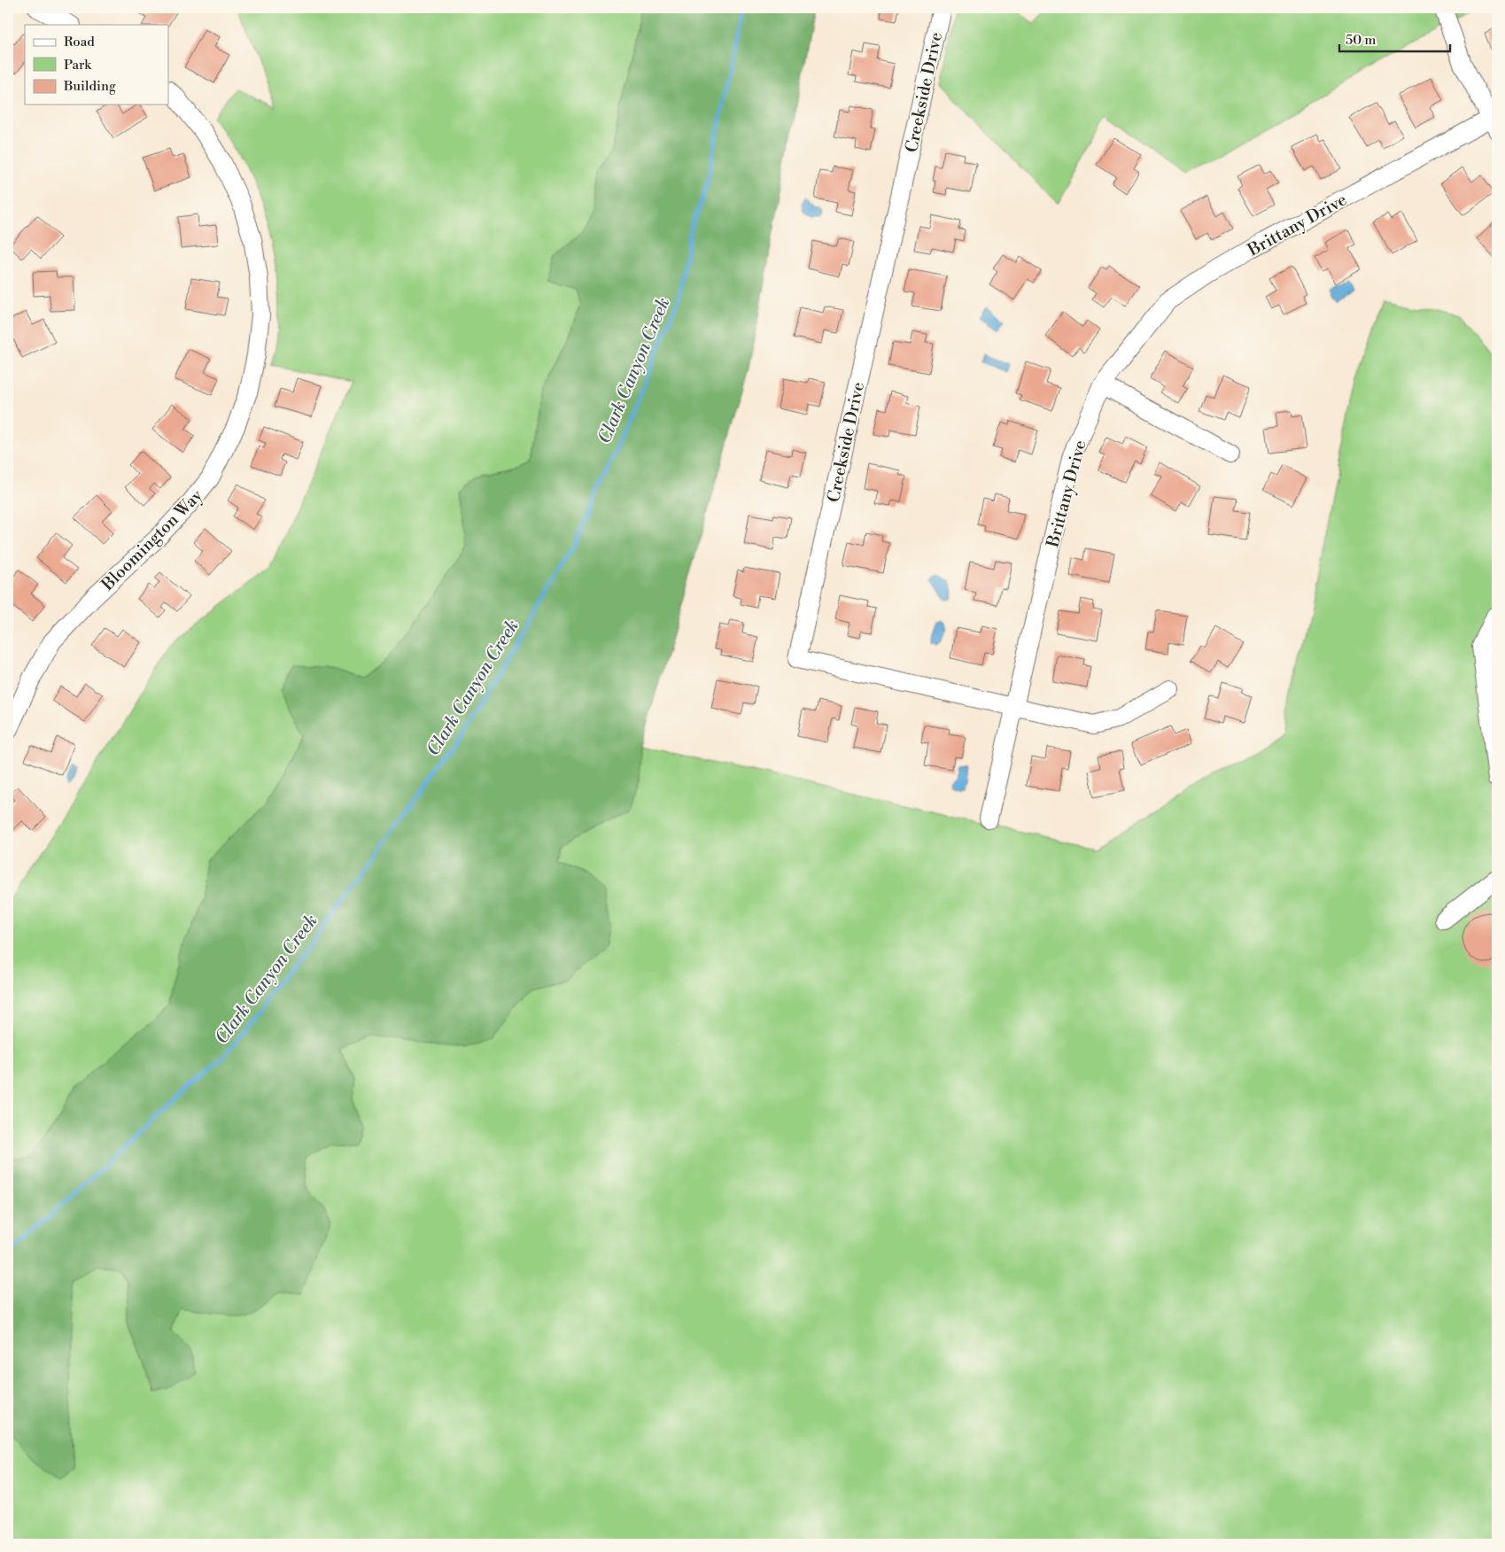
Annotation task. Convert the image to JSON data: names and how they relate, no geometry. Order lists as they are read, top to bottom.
{
  "streets": {
    "street": ["Creekside Drive", "Brittany Drive", "Bloomington Way"]
  },
  "crossings": [
    ["Creekside Drive", "Brittany Drive"]
  ],
  "water": ["Clark Canyon Creek"],
  "legend": ["Road", "Park", "Building"],
  "scale_bar": "50 m"
}
